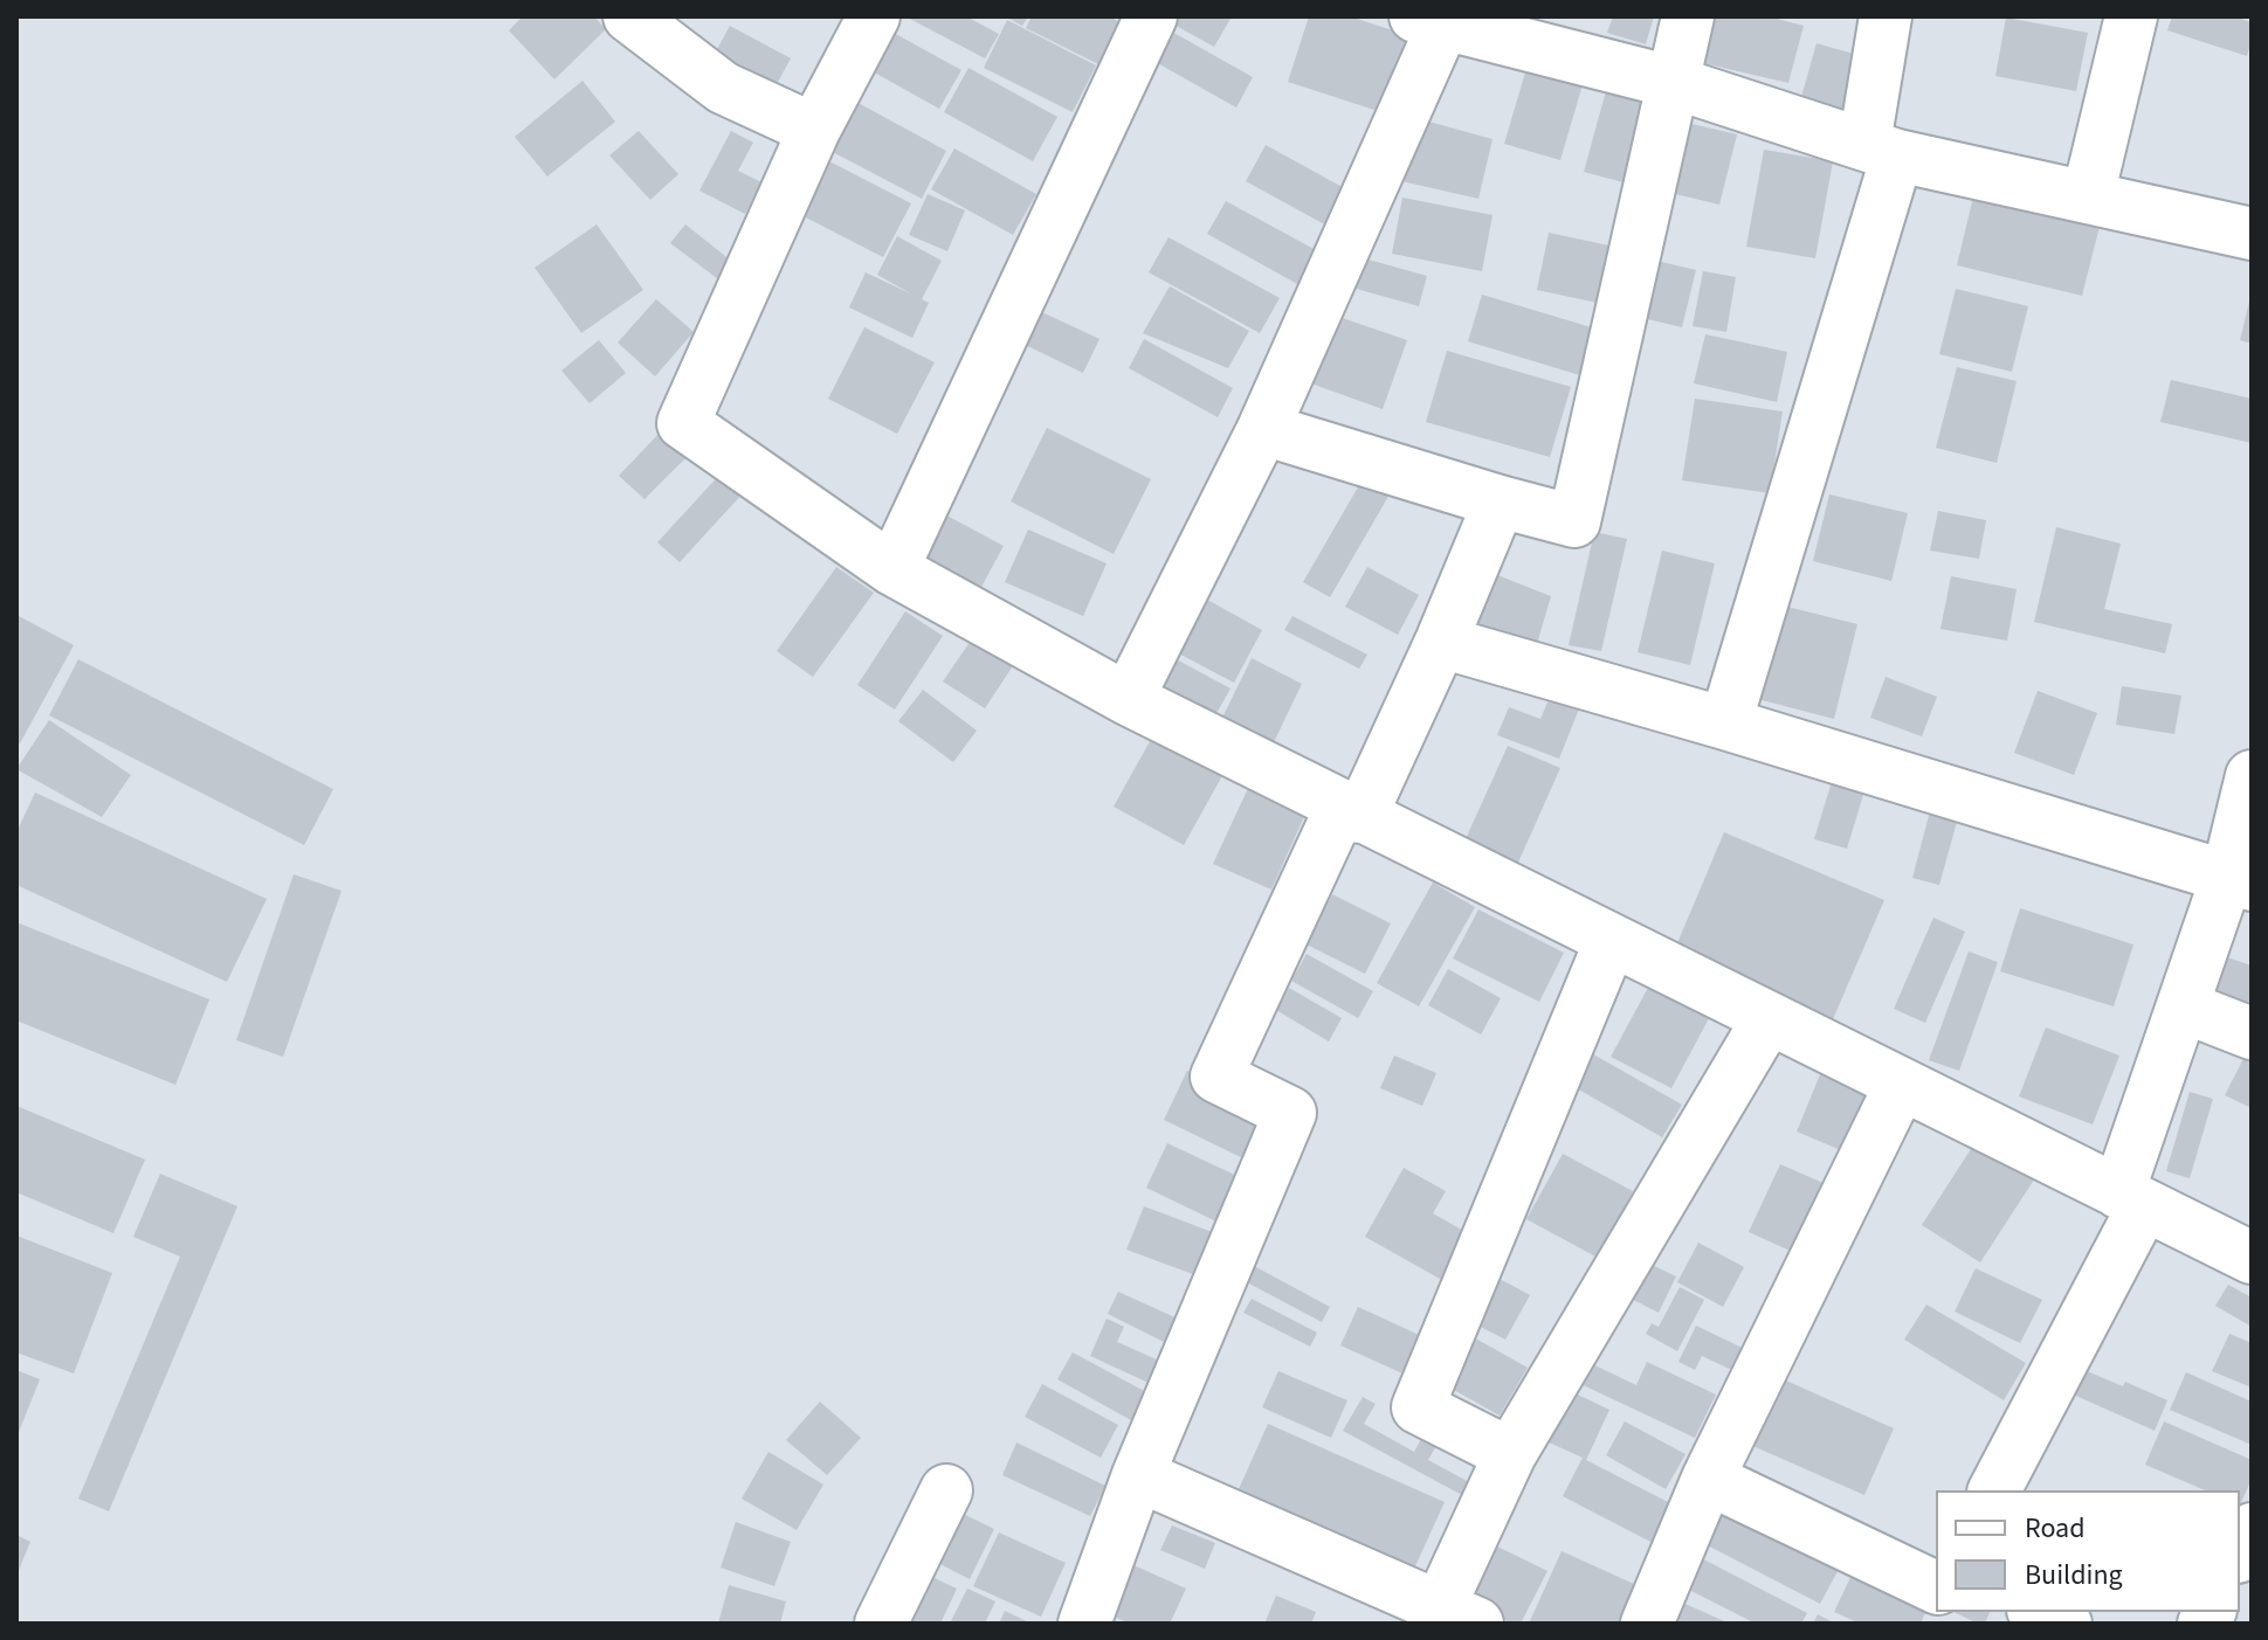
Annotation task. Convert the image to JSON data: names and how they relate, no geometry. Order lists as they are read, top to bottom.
{
  "legend": ["Road", "Building"]
}
